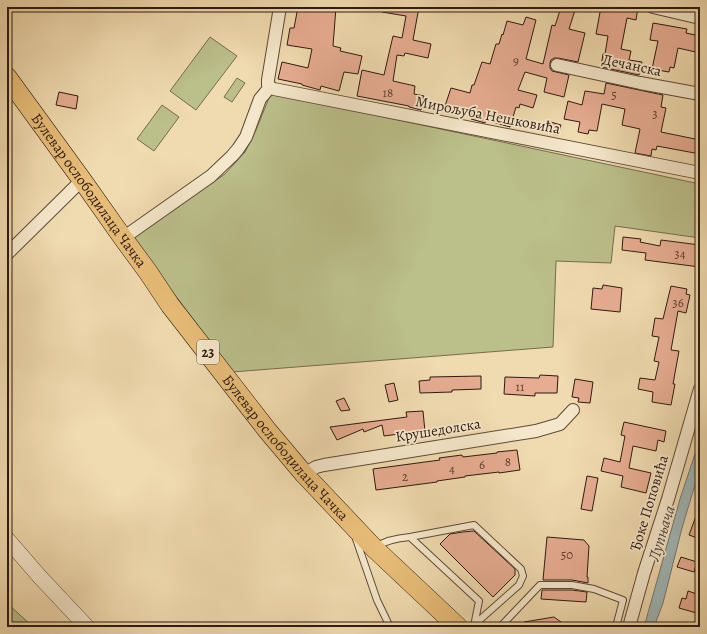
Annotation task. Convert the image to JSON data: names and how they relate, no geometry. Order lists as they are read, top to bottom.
{
  "streets": {
    "main road": ["Булевар ослободилаца Чачка", "23"],
    "street": [
      "Дечанска",
      "Мирољуба Нешковића",
      "Крушедолска",
      "Ђоке Поповића"
    ]
  },
  "crossings": [
    ["Булевар ослободилаца Чачка", "Крушедолска"]
  ],
  "water": ["Лупњача"],
  "house_numbers": [
    "9",
    "18",
    "5",
    "3",
    "34",
    "36",
    "11",
    "8",
    "6",
    "4",
    "2",
    "50"
  ]
}
